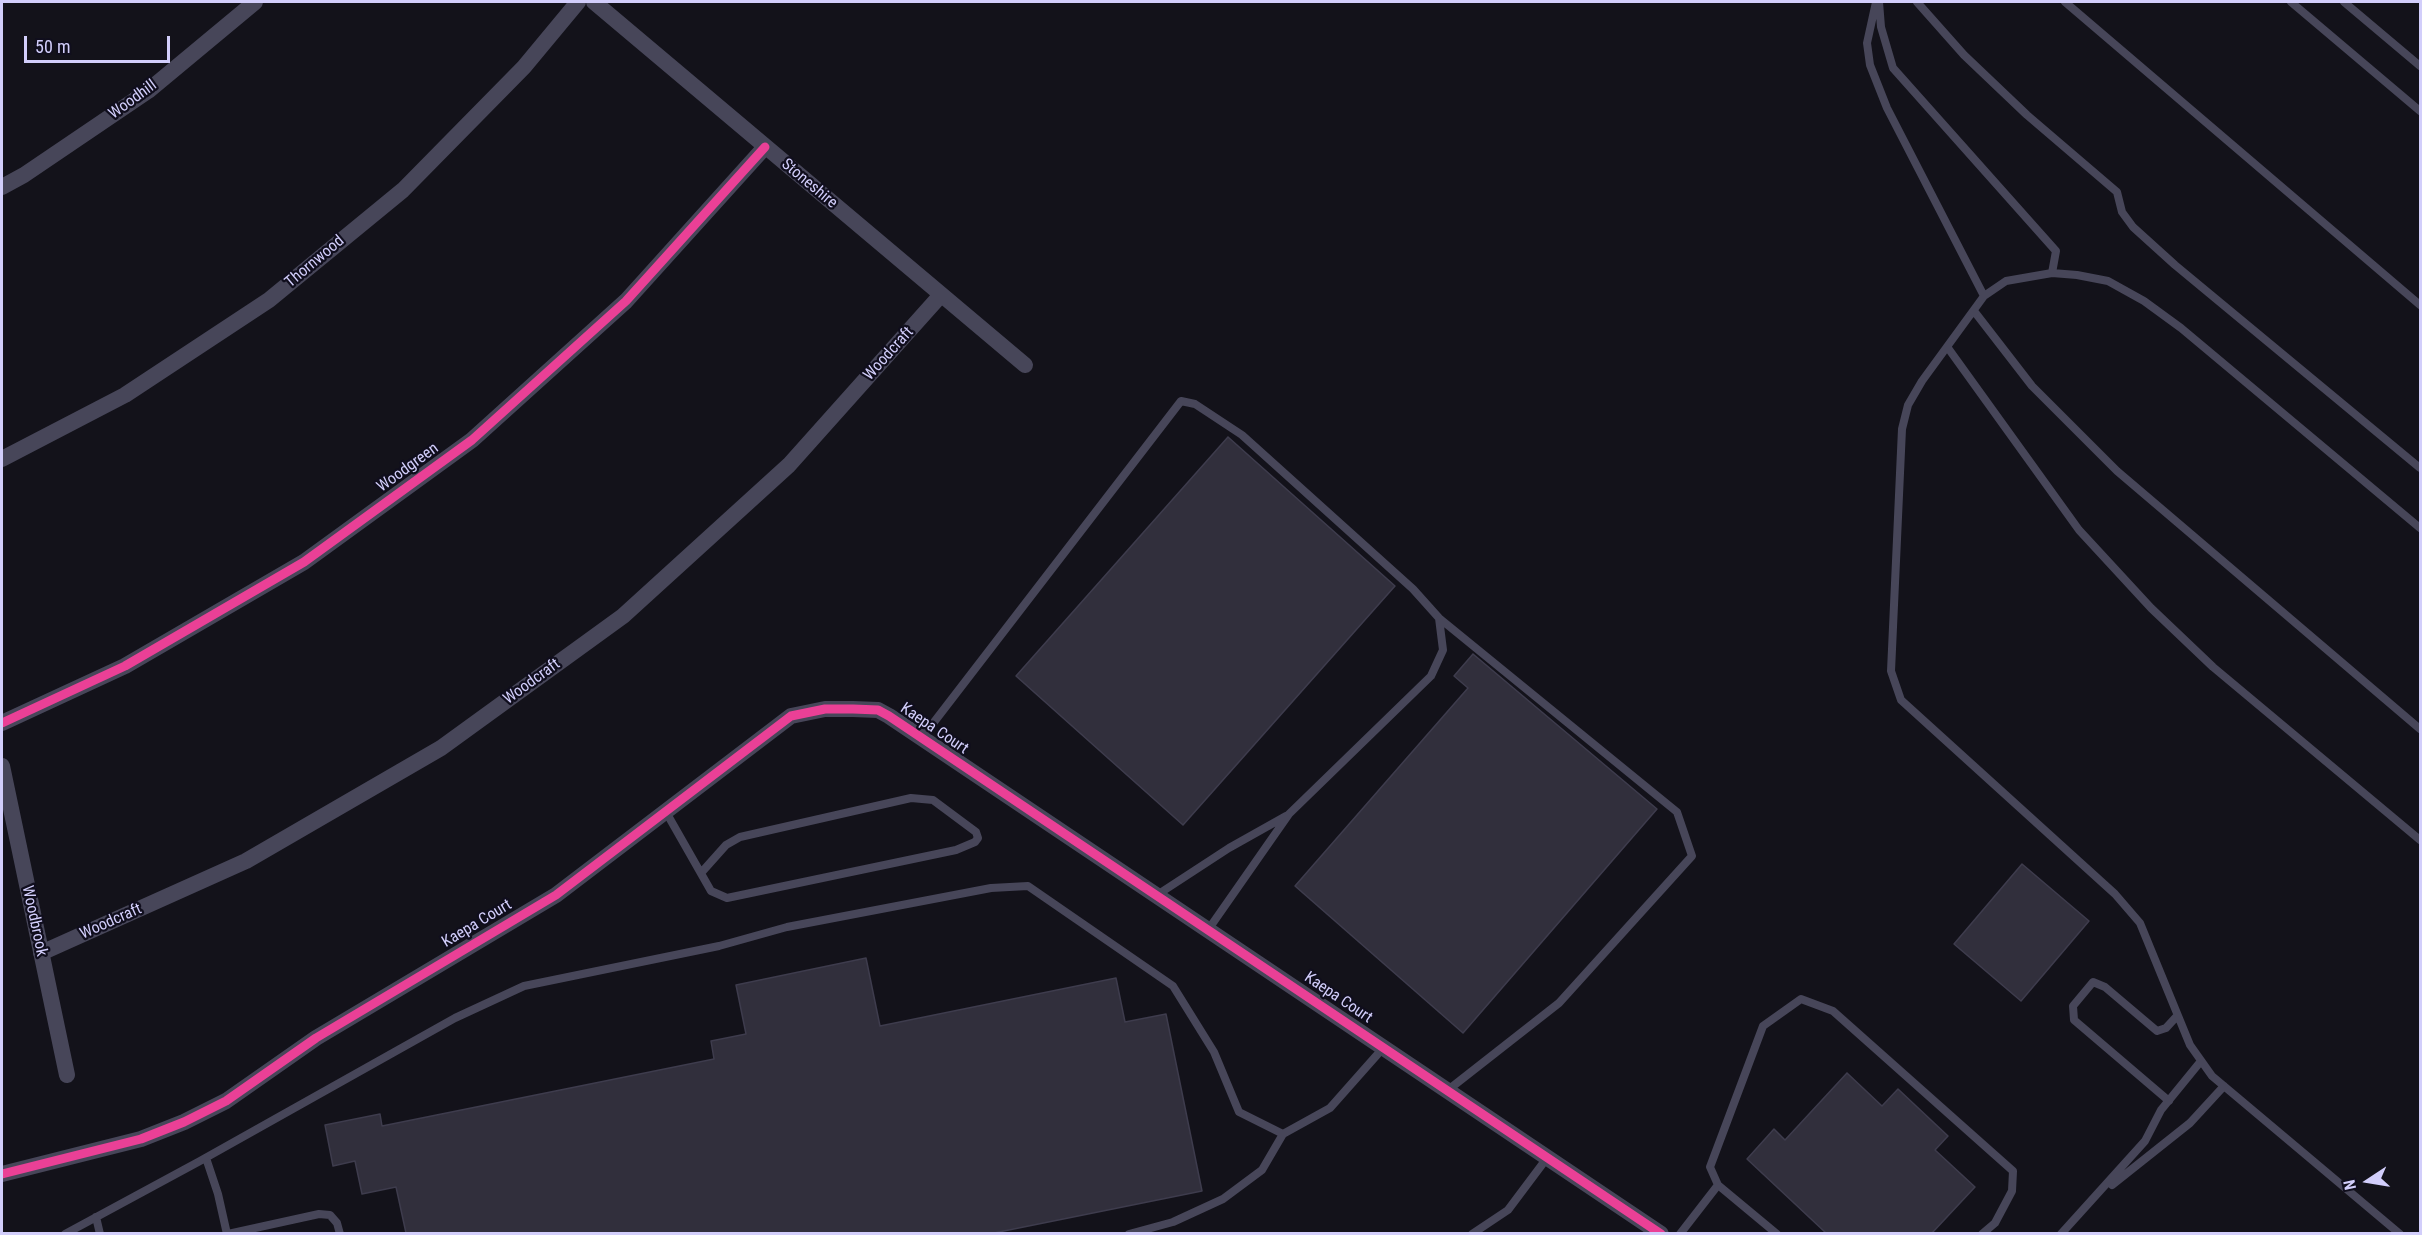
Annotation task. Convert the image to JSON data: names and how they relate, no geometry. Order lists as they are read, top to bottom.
{
  "streets": {
    "street": [
      "Woodhill",
      "Stoneshire",
      "Thornwood",
      "Woodcraft",
      "Woodgreen",
      "Kaepa Court",
      "Woodbrook"
    ]
  },
  "crossings": [
    ["Stoneshire", "Woodcraft"],
    ["Stoneshire", "Woodgreen"],
    ["Woodcraft", "Woodbrook"]
  ],
  "scale_bar": "50 m",
  "north": "left"
}
